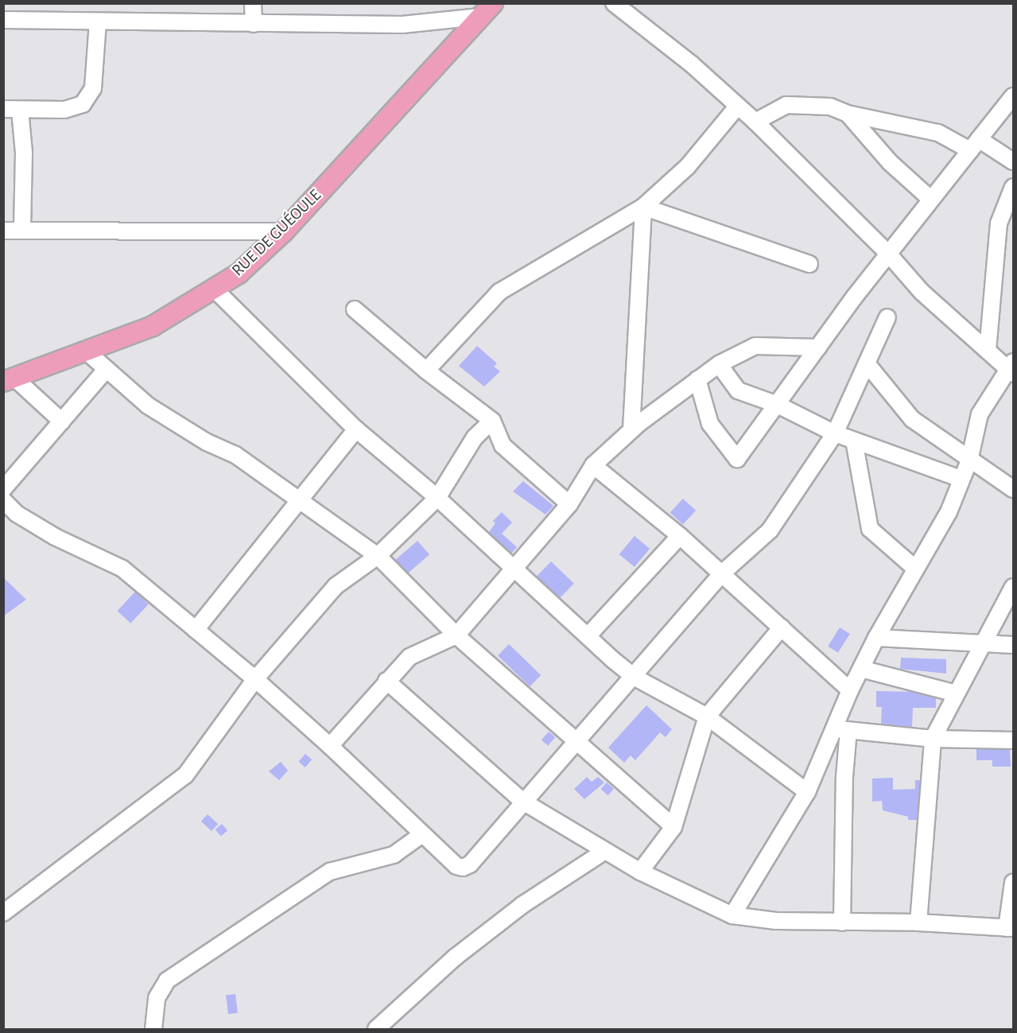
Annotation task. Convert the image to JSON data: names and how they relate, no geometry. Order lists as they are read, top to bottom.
{
  "streets": {
    "main road": ["RUE DE GUÉOULE"]
  }
}
